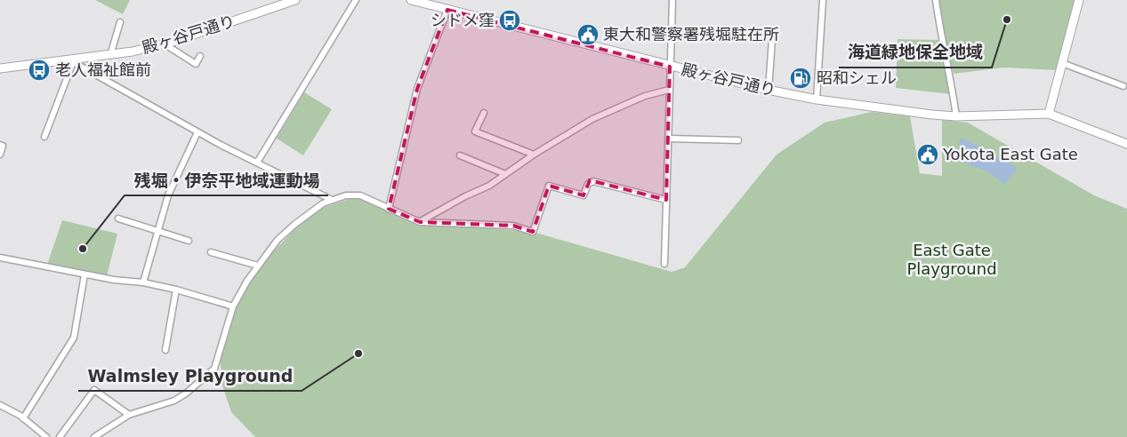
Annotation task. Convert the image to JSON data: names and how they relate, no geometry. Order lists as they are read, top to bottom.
{
  "streets": {
    "street": ["殿ヶ谷戸通り"]
  },
  "parks": ["East Gate Playground"],
  "places": {
    "other": ["海道緑地保全地域", "残堀・伊奈平地域運動場", "Walmsley Playground"],
    "bus stop": ["シドメ窪", "老人福祉館前"],
    "public building": ["東大和警察署残堀駐在所", "Yokota East Gate"],
    "fuel station": ["昭和シェル"]
  }
}
